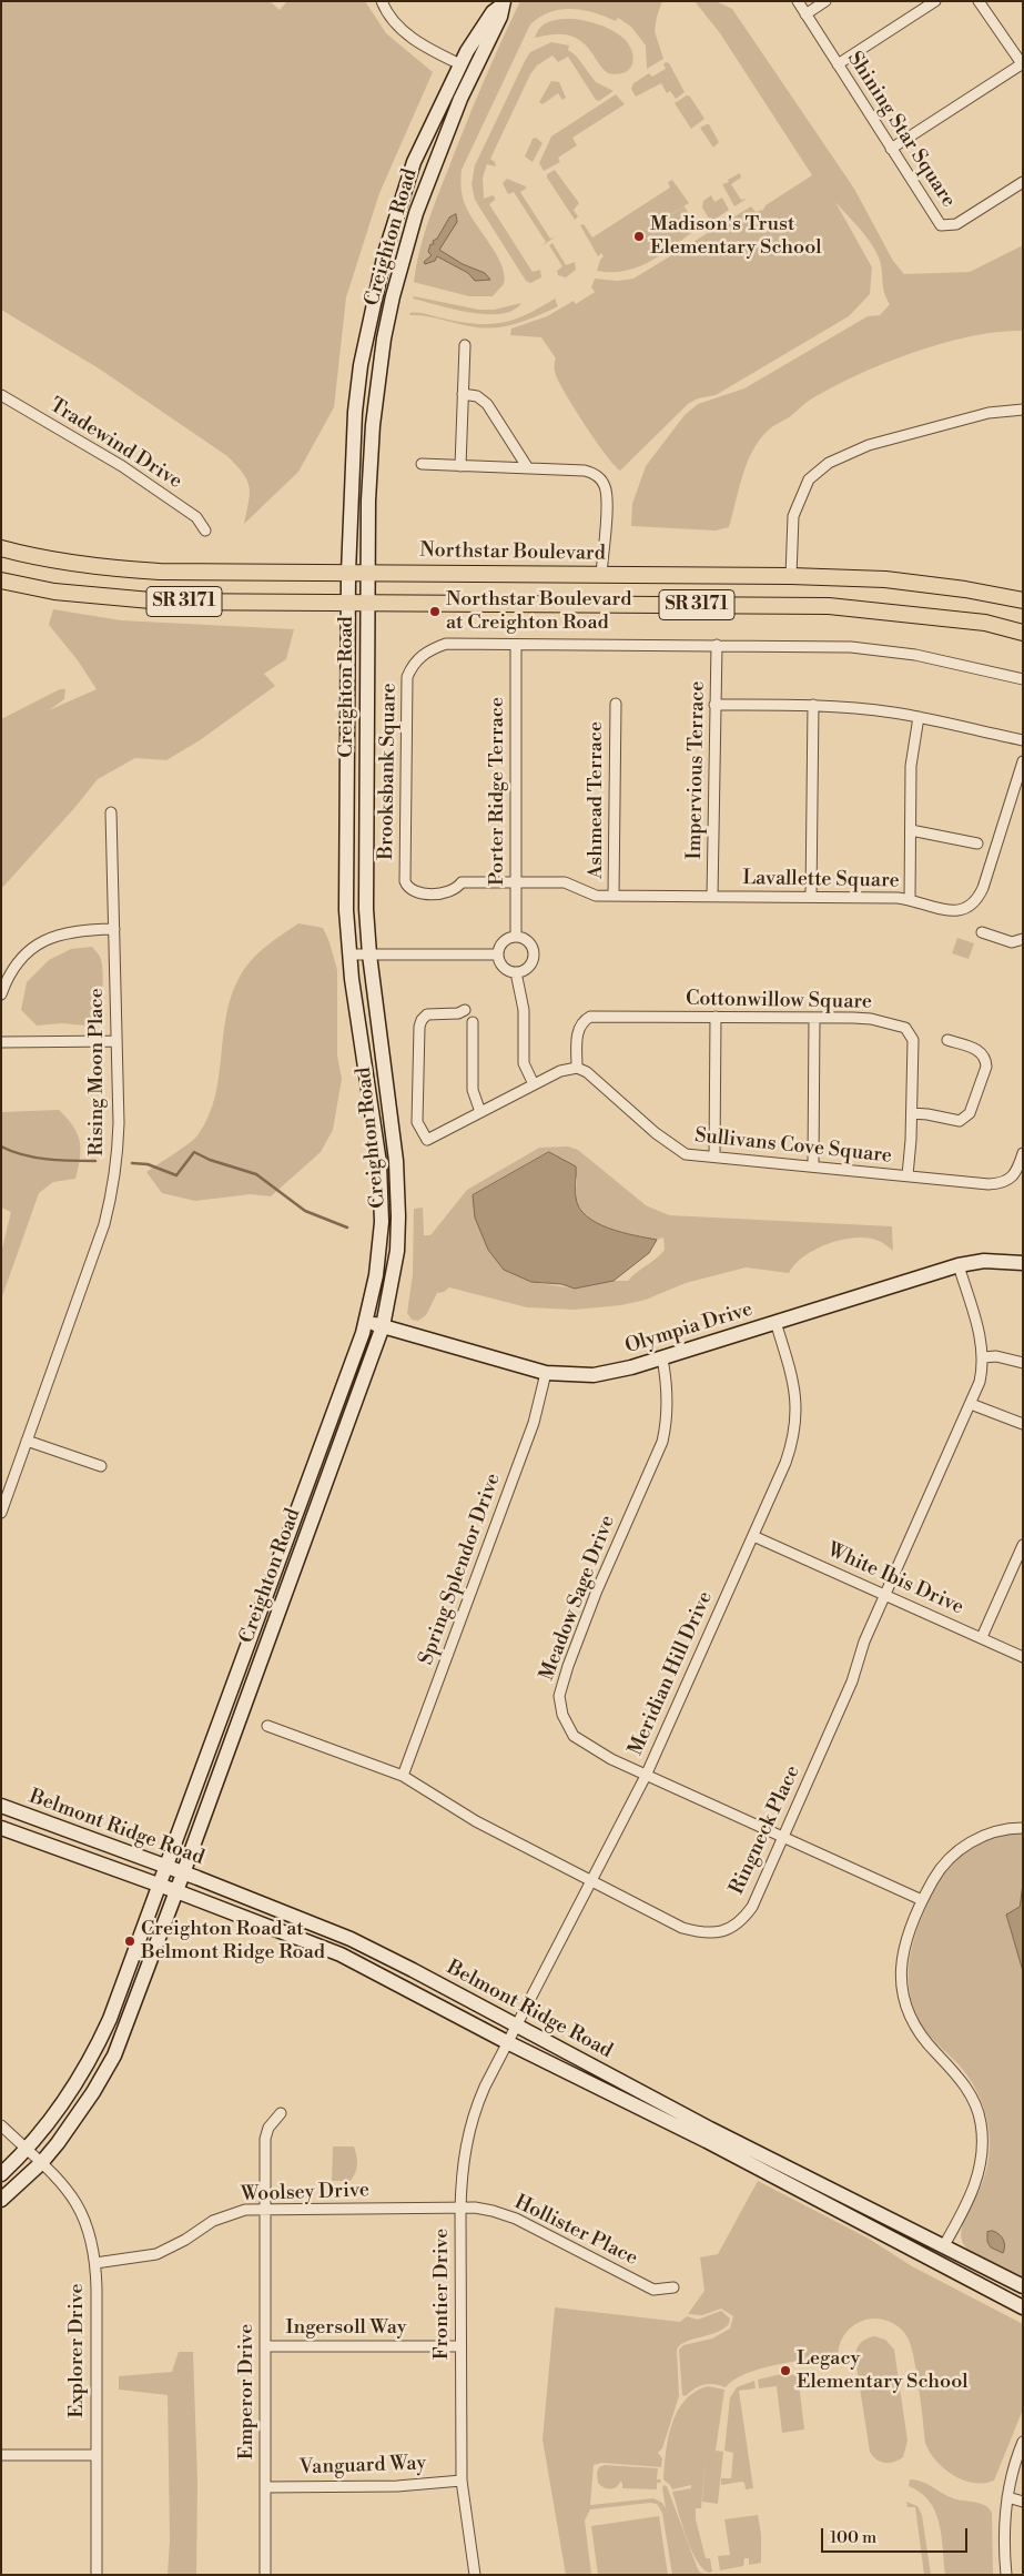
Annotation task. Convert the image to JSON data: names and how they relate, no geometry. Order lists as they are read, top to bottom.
{
  "streets": {
    "main road": ["Northstar Boulevard", "SR 3171"],
    "street": [
      "Shining Star Square",
      "Creighton Road",
      "Tradewind Drive",
      "Impervious Terrace",
      "Brooksbank Square",
      "Porter Ridge Terrace",
      "Ashmead Terrace",
      "Lavallette Square",
      "Cottonwillow Square",
      "Rising Moon Place",
      "Sullivans Cove Square",
      "Olympia Drive",
      "Spring Splendor Drive",
      "White Ibis Drive",
      "Meadow Sage Drive",
      "Meridian Hill Drive",
      "Belmont Ridge Road",
      "Ringneck Place",
      "Woolsey Drive",
      "Hollister Place",
      "Frontier Drive",
      "Ingersoll Way",
      "Explorer Drive",
      "Emperor Drive",
      "Vanguard Way"
    ]
  },
  "crossings": [
    ["Creighton Road", "Northstar Boulevard"],
    ["Creighton Road", "SR 3171"],
    ["Creighton Road", "Olympia Drive"],
    ["Creighton Road", "Belmont Ridge Road"],
    ["Creighton Road", "Explorer Drive"],
    ["Impervious Terrace", "Brooksbank Square"],
    ["Impervious Terrace", "Lavallette Square"],
    ["Brooksbank Square", "Porter Ridge Terrace"],
    ["Brooksbank Square", "Lavallette Square"],
    ["Porter Ridge Terrace", "Lavallette Square"],
    ["Ashmead Terrace", "Lavallette Square"],
    ["Cottonwillow Square", "Sullivans Cove Square"],
    ["Olympia Drive", "Spring Splendor Drive"],
    ["Olympia Drive", "Meadow Sage Drive"],
    ["Olympia Drive", "Meridian Hill Drive"],
    ["Olympia Drive", "Ringneck Place"],
    ["Spring Splendor Drive", "Ringneck Place"],
    ["White Ibis Drive", "Meridian Hill Drive"],
    ["White Ibis Drive", "Ringneck Place"],
    ["Meadow Sage Drive", "Meridian Hill Drive"],
    ["Meadow Sage Drive", "Ringneck Place"],
    ["Meridian Hill Drive", "Belmont Ridge Road"],
    ["Meridian Hill Drive", "Ringneck Place"],
    ["Meridian Hill Drive", "Frontier Drive"],
    ["Belmont Ridge Road", "Frontier Drive"],
    ["Woolsey Drive", "Hollister Place"],
    ["Woolsey Drive", "Frontier Drive"],
    ["Woolsey Drive", "Explorer Drive"],
    ["Woolsey Drive", "Emperor Drive"],
    ["Hollister Place", "Frontier Drive"],
    ["Frontier Drive", "Ingersoll Way"],
    ["Frontier Drive", "Vanguard Way"],
    ["Ingersoll Way", "Emperor Drive"],
    ["Emperor Drive", "Vanguard Way"]
  ],
  "places": [
    "Madison's Trust Elementary School",
    "Northstar Boulevard at Creighton Road",
    "Creighton Road at Belmont Ridge Road",
    "Legacy Elementary School"
  ],
  "scale_bar": "100 m"
}
